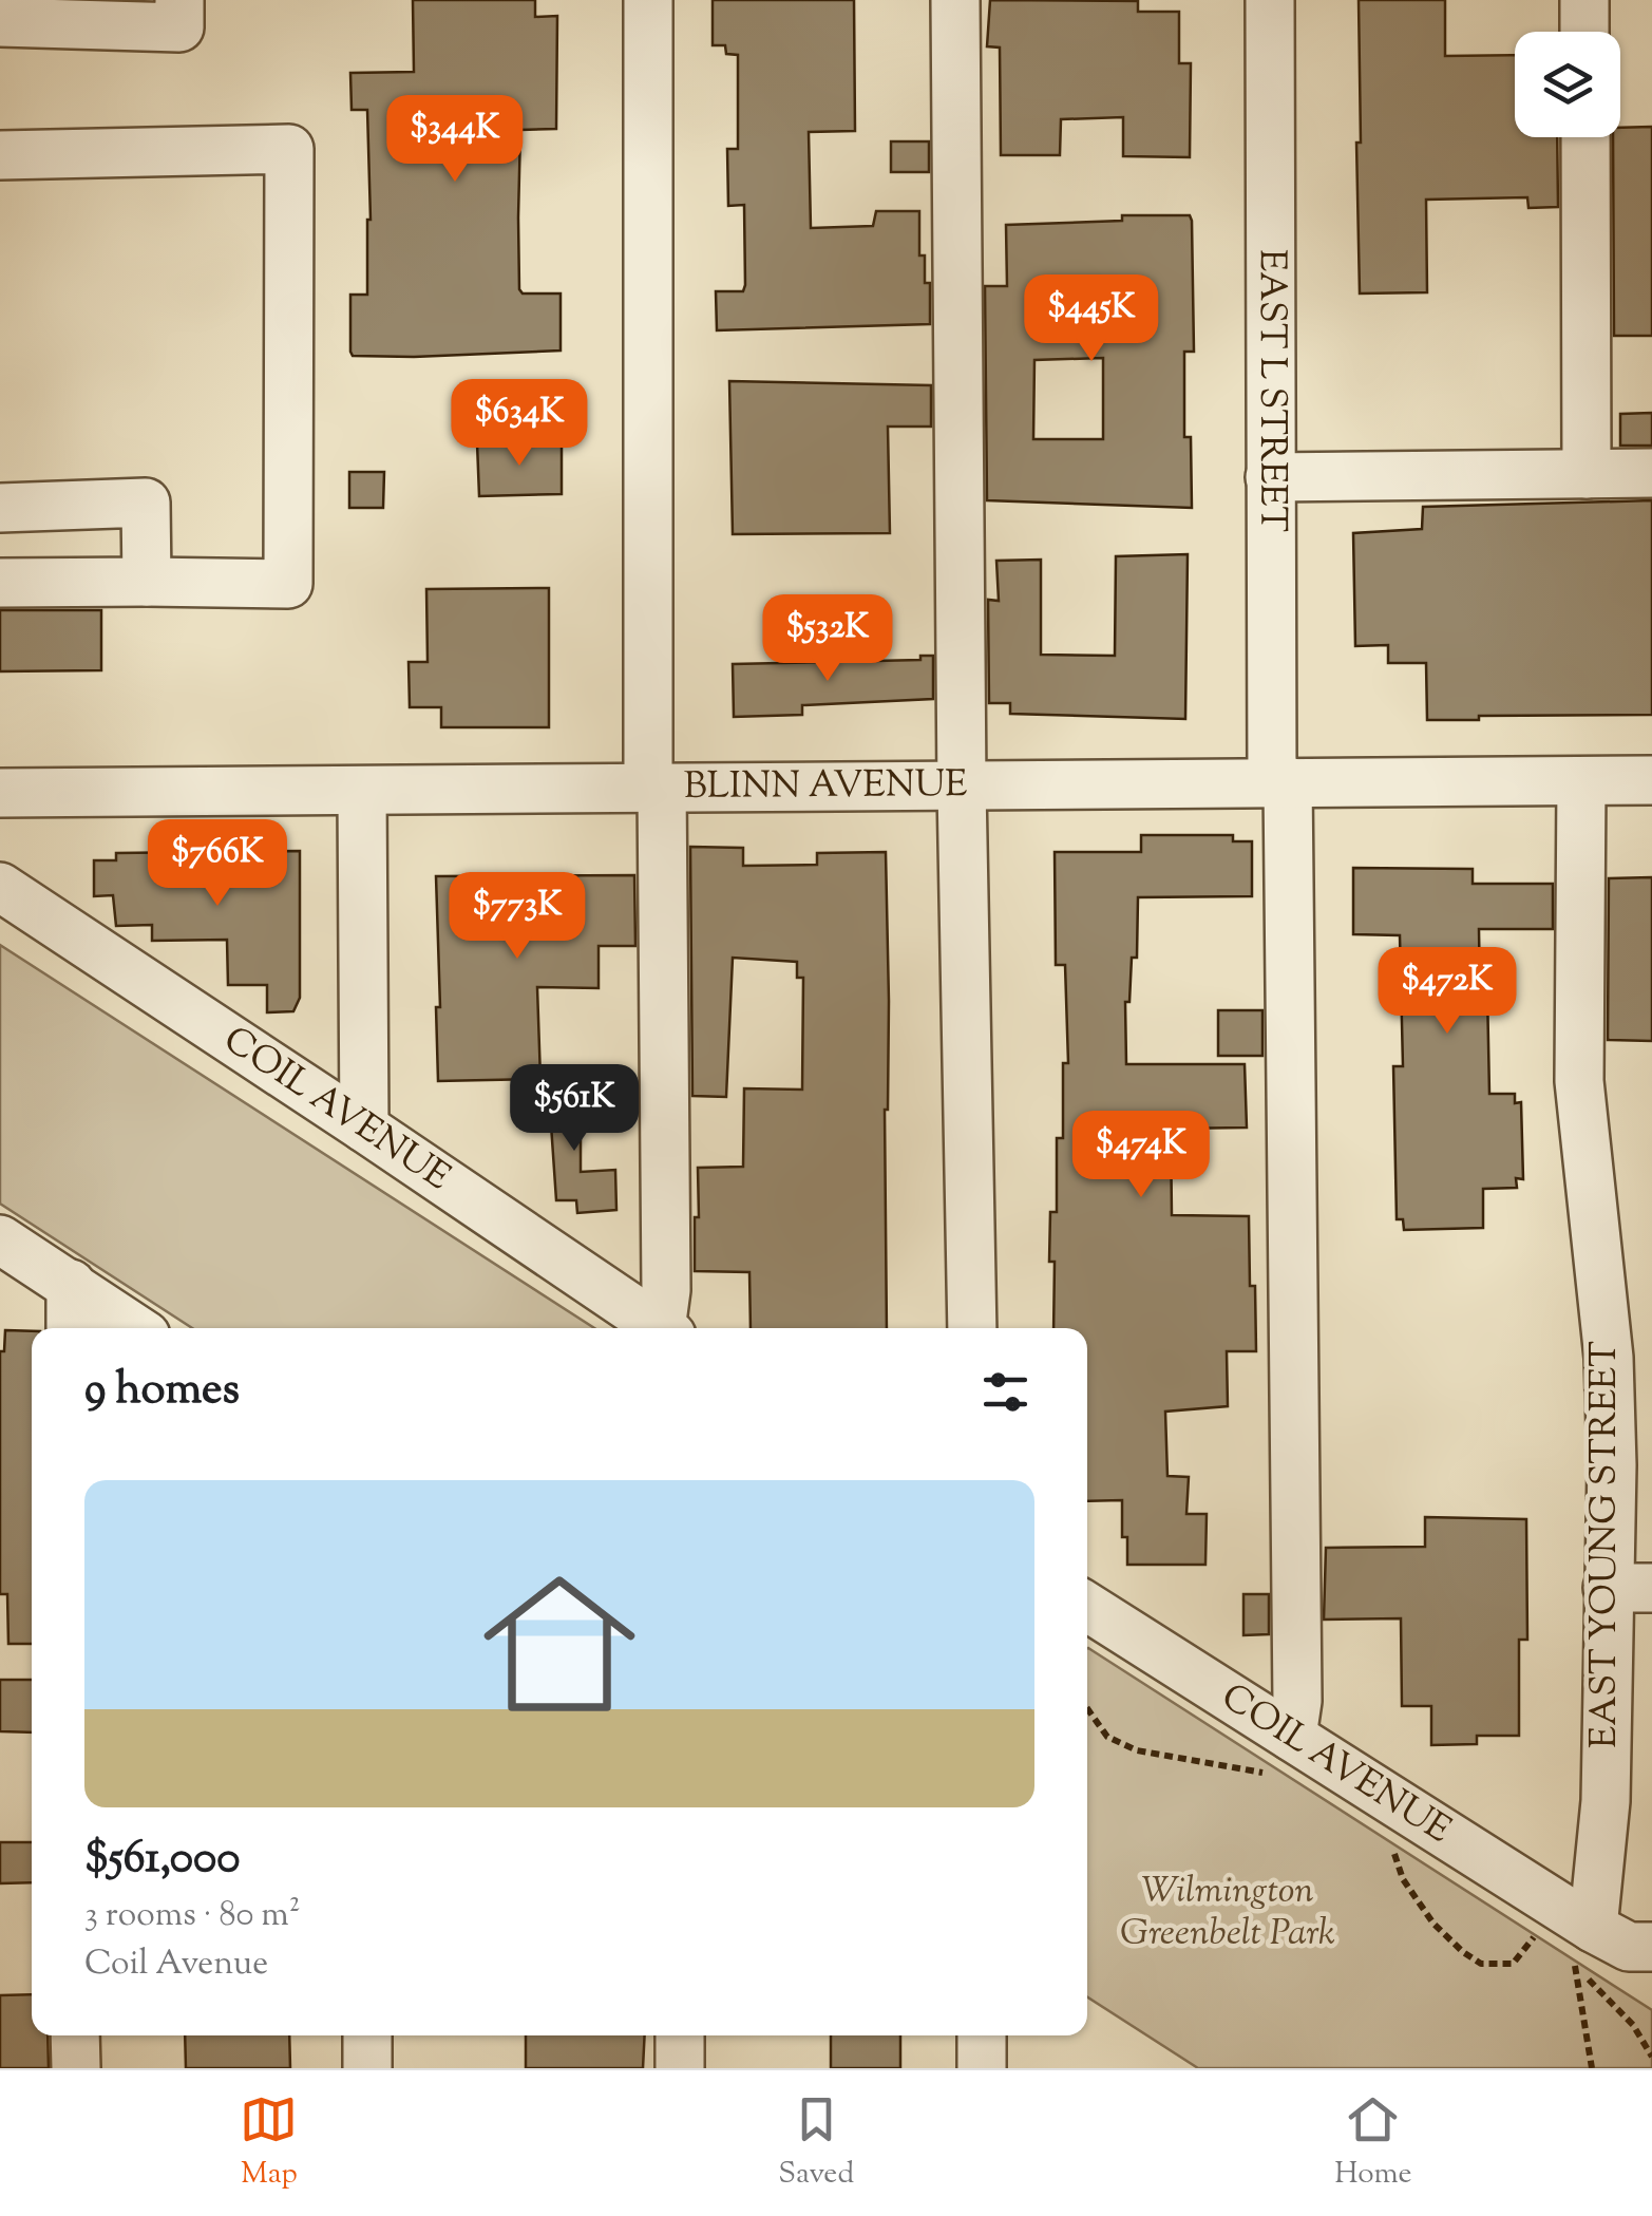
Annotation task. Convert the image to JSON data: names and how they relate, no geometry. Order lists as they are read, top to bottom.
{
  "streets": {
    "street": [
      "EAST L STREET",
      "BLINN AVENUE",
      "COIL AVENUE",
      "EAST YOUNG STREET"
    ]
  },
  "crossings": [
    ["EAST L STREET", "BLINN AVENUE"],
    ["EAST L STREET", "COIL AVENUE"],
    ["BLINN AVENUE", "EAST YOUNG STREET"],
    ["COIL AVENUE", "EAST YOUNG STREET"]
  ],
  "parks": ["Wilmington Greenbelt Park"],
  "page": {
    "price": [
      "$344K",
      "$445K",
      "$634K",
      "$532K",
      "$766K",
      "$773K",
      "$472K",
      "$561K",
      "$474K"
    ],
    "heading": "9 homes",
    "list": [
      {
        "name": "$561,000",
        "note": "3 rooms · 80 m² · Coil Avenue"
      }
    ],
    "tabs": ["Map", "Saved", "Home"]
  }
}
